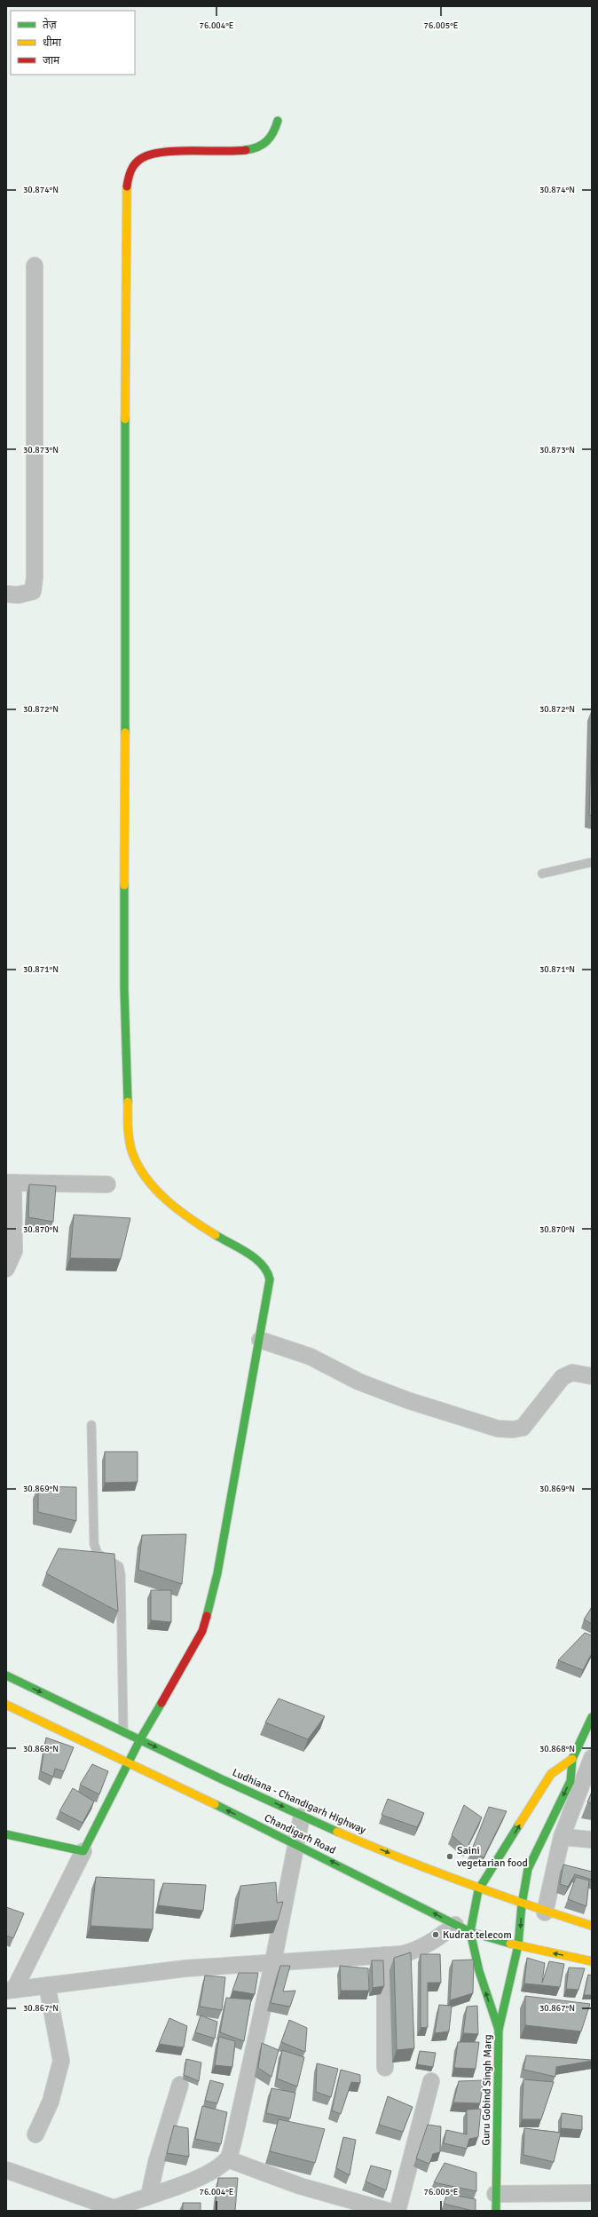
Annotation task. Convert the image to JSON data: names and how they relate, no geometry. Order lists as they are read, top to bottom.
{
  "streets": {
    "street": ["Ludhiana - Chandigarh Highway", "Chandigarh Road", "Guru Gobind Singh Marg"]
  },
  "crossings": [
    ["Ludhiana - Chandigarh Highway", "Guru Gobind Singh Marg"],
    ["Chandigarh Road", "Guru Gobind Singh Marg"]
  ],
  "one_way": ["Ludhiana - Chandigarh Highway", "Chandigarh Road"],
  "places": ["Saini vegetarian food", "Kudrat telecom"],
  "legend": ["तेज़", "धीमा", "जाम"],
  "coordinates": [
    "76.004°E",
    "76.005°E",
    "30.874°N",
    "30.873°N",
    "30.872°N",
    "30.871°N",
    "30.870°N",
    "30.869°N",
    "30.868°N",
    "30.867°N"
  ]
}
